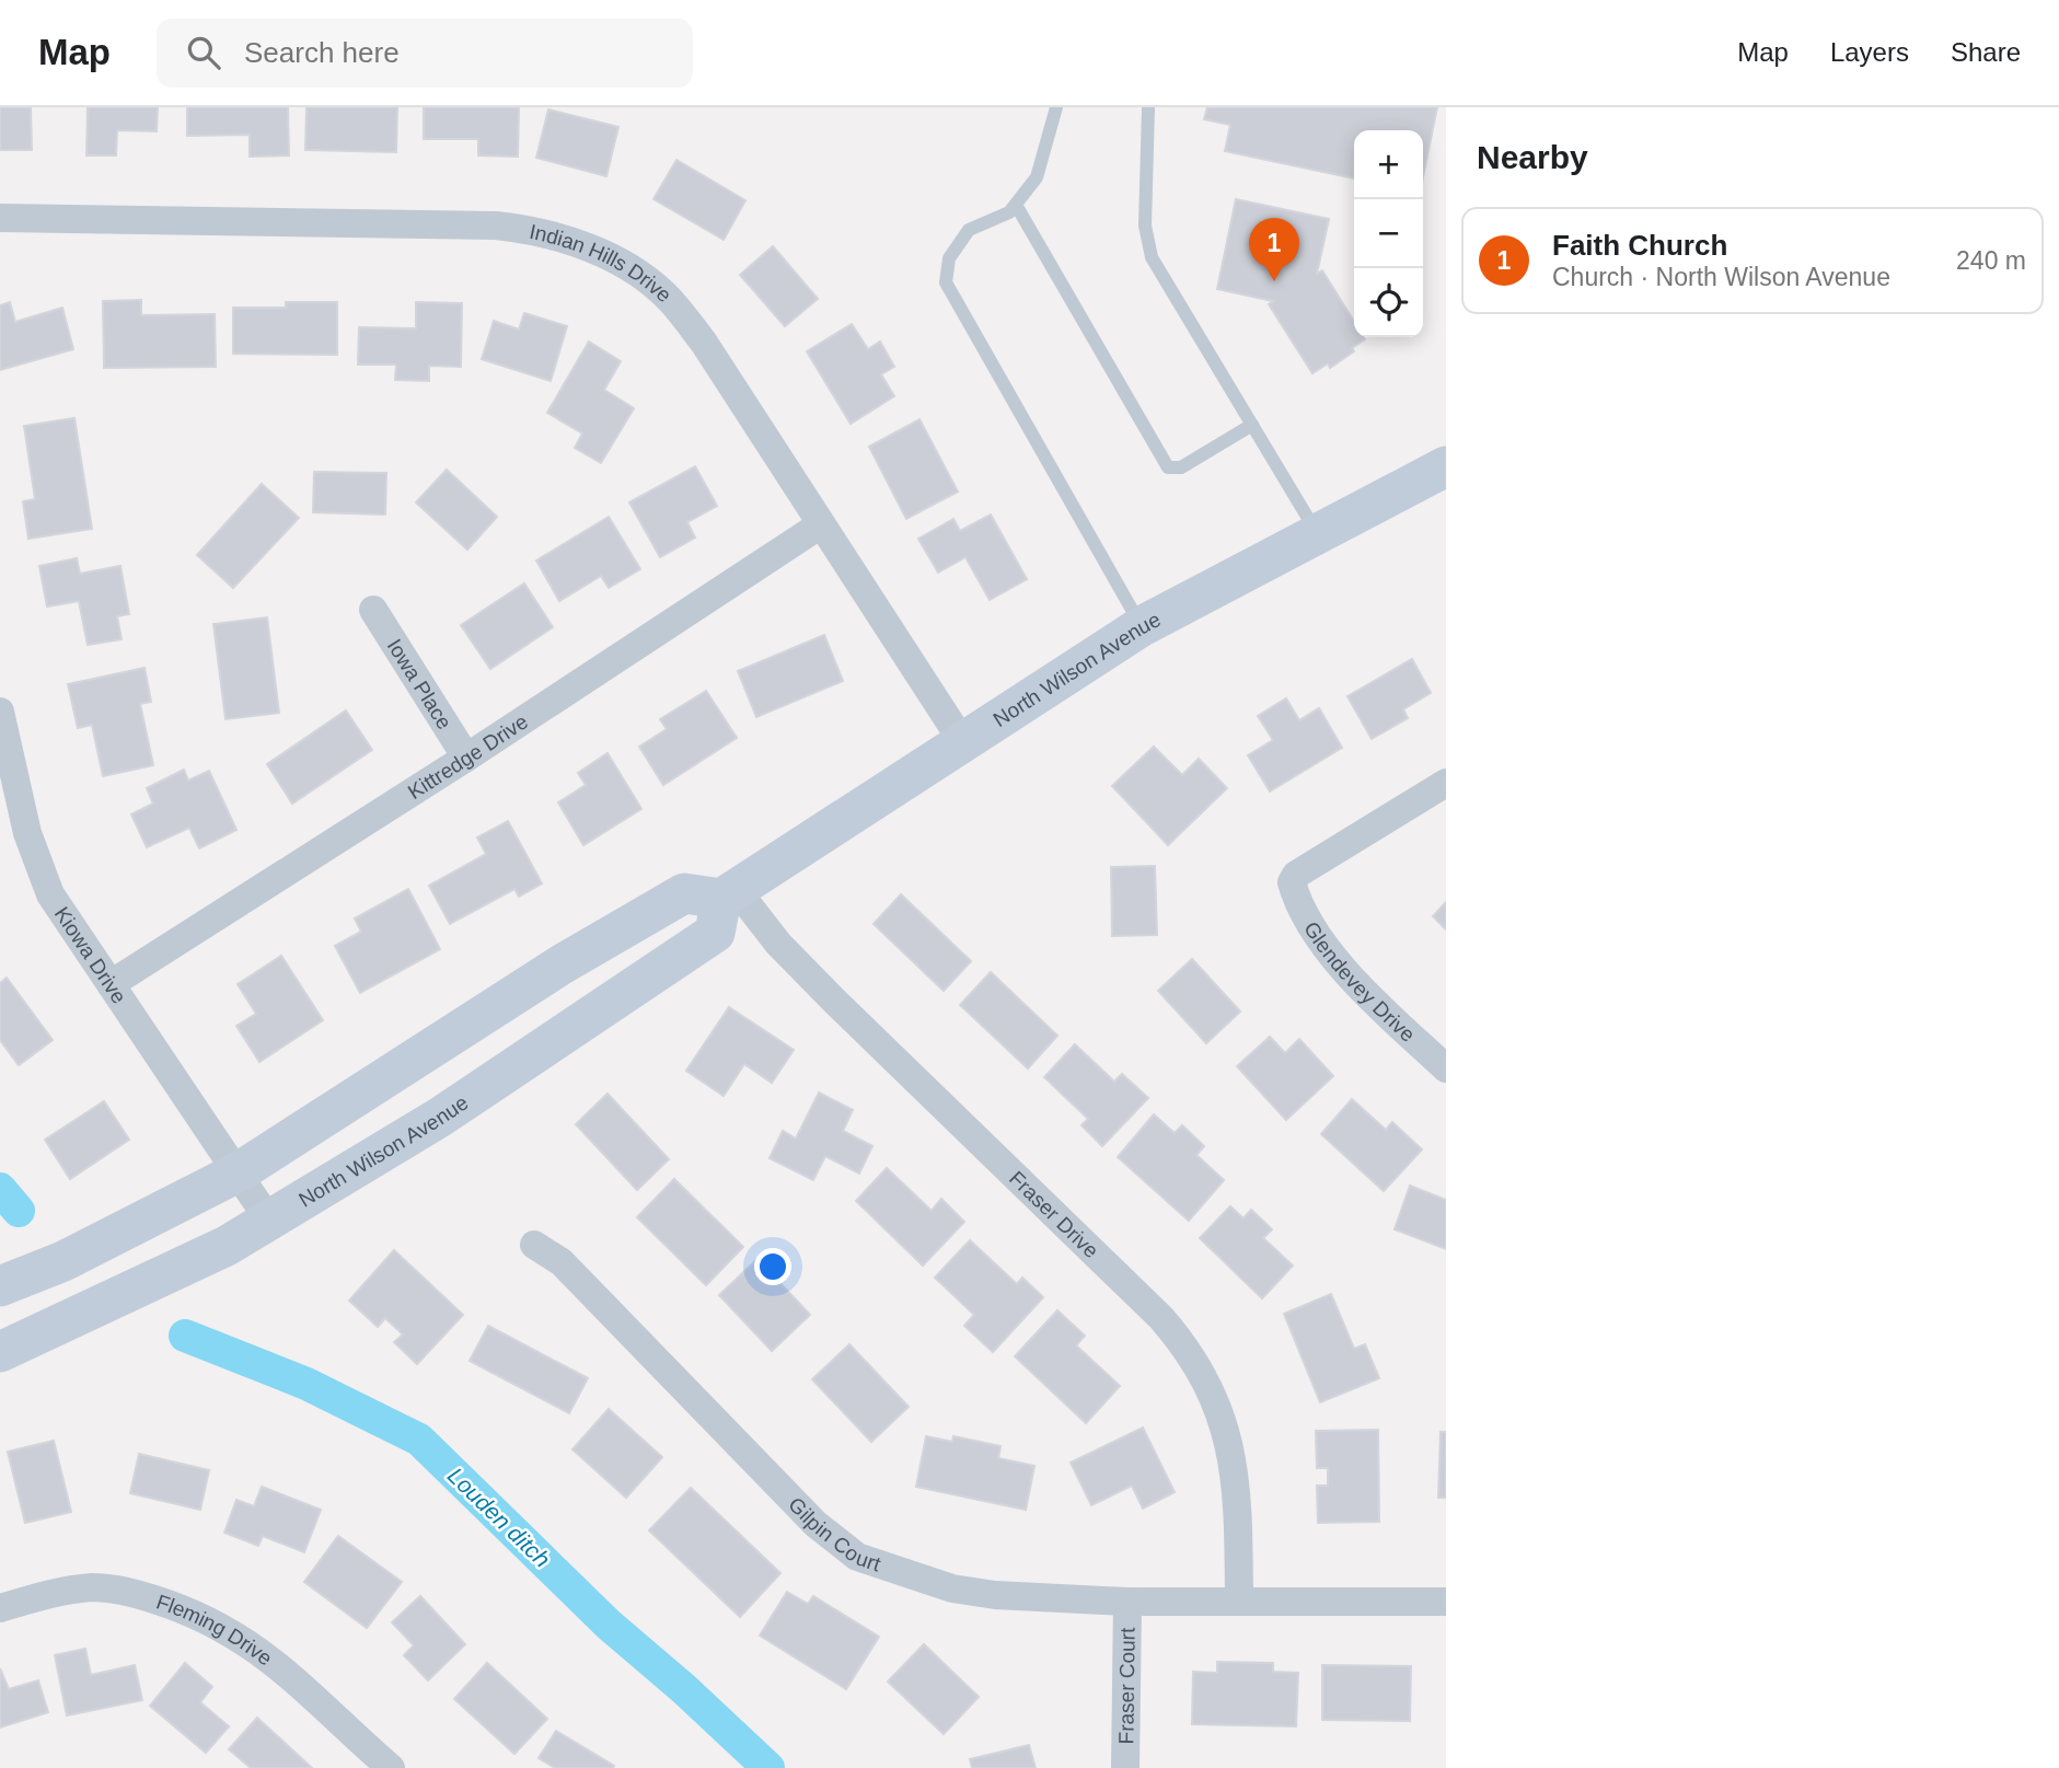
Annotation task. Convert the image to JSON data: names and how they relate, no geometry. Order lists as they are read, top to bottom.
{
  "streets": {
    "main road": ["North Wilson Avenue"],
    "street": [
      "Indian Hills Drive",
      "Iowa Place",
      "Kittredge Drive",
      "Kiowa Drive",
      "Glendevey Drive",
      "Fraser Drive",
      "Gilpin Court",
      "Fleming Drive",
      "Fraser Court"
    ]
  },
  "crossings": [
    ["Indian Hills Drive", "North Wilson Avenue"],
    ["Indian Hills Drive", "Kittredge Drive"],
    ["North Wilson Avenue", "Kiowa Drive"],
    ["North Wilson Avenue", "Fraser Drive"],
    ["Iowa Place", "Kittredge Drive"],
    ["Kittredge Drive", "Kiowa Drive"],
    ["Fraser Drive", "Gilpin Court"],
    ["Gilpin Court", "Fraser Court"]
  ],
  "water": ["Louden ditch"],
  "page": {
    "header": "Map",
    "search": "Search here",
    "nav": ["Map", "Layers", "Share"],
    "heading": "Nearby",
    "map_buttons": ["+", "−"],
    "list": [
      {
        "mark": "1",
        "name": "Faith Church",
        "note": "Church · North Wilson Avenue",
        "value": "240 m"
      }
    ],
    "pins": "1"
  }
}
